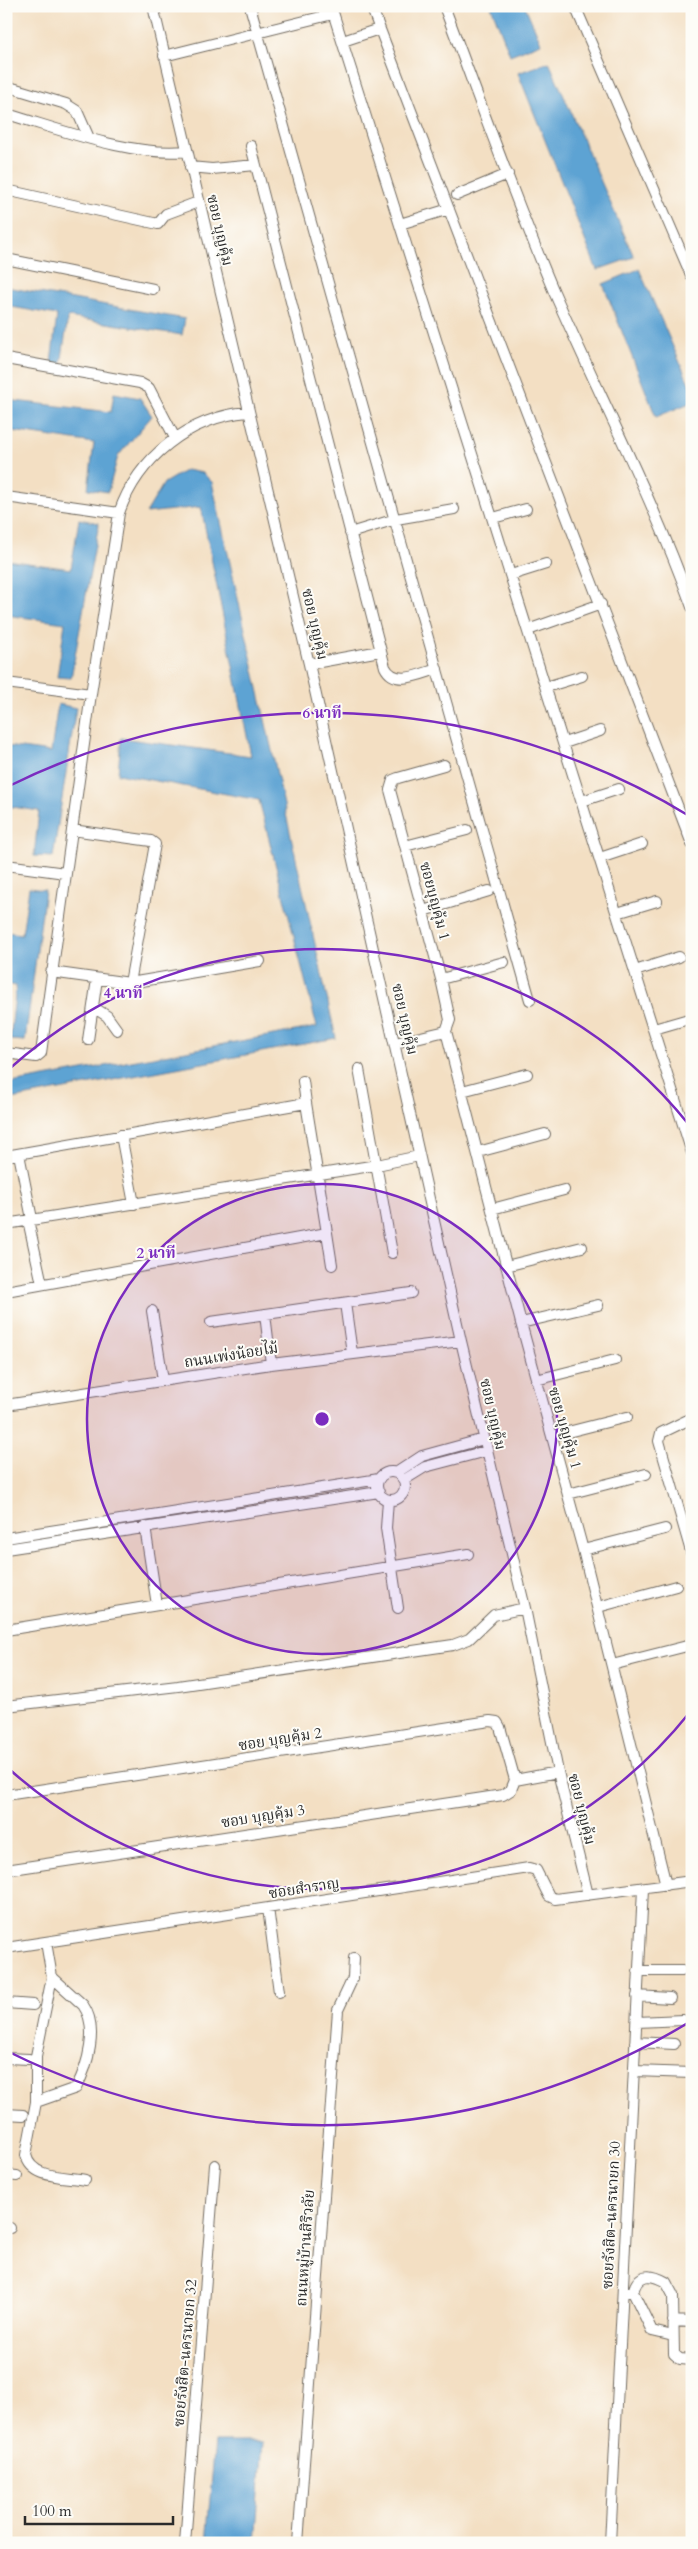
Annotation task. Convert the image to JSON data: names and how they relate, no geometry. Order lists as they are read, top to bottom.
{
  "streets": {
    "street": [
      "ซอย บุญคุ้ม",
      "ซอยบุญคุ้ม 1",
      "ถนนเพ่งน้อยไม้",
      "ซอย บุญคุ้ม 1",
      "ซอย บุญคุ้ม 2",
      "ซอบ บุญคุ้ม 3",
      "ซอยสำราญ",
      "ซอยรังสิต-นครนายก 30",
      "ถนนหมู่บ้านสิริวลัย",
      "ซอยรังสิต-นครนายก 32"
    ]
  },
  "crossings": [
    ["ซอย บุญคุ้ม", "ถนนเพ่งน้อยไม้"],
    ["ซอย บุญคุ้ม", "ซอยสำราญ"],
    ["ซอยบุญคุ้ม 1", "ซอย บุญคุ้ม 1"],
    ["ซอย บุญคุ้ม 2", "ซอบ บุญคุ้ม 3"]
  ],
  "scale_bar": "100 m",
  "rings": ["6 นาที", "4 นาที", "2 นาที"]
}
